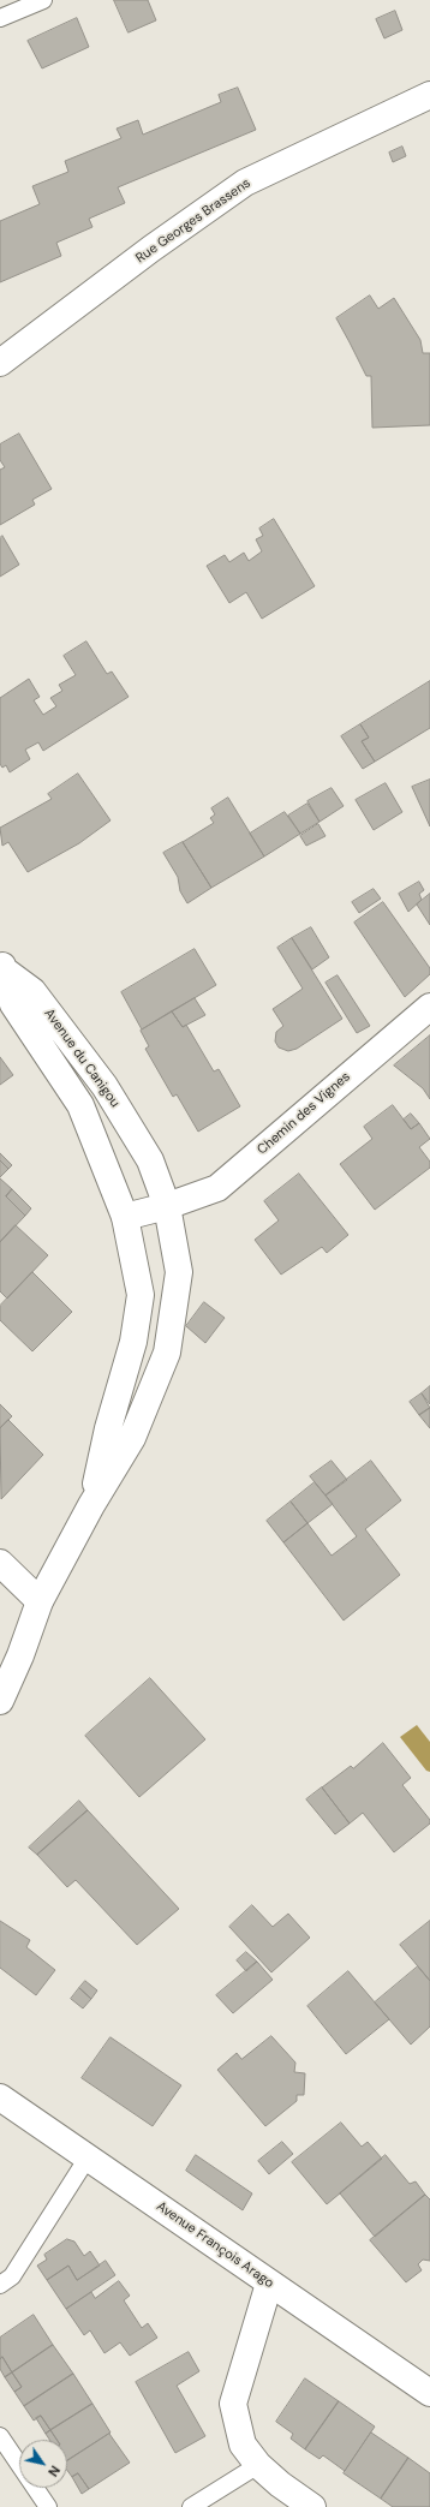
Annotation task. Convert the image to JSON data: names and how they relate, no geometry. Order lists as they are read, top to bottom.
{
  "streets": {
    "main road": [
      "Rue Georges Brassens",
      "Avenue du Canigou",
      "Chemin des Vignes",
      "Avenue François Arago"
    ]
  },
  "crossings": [
    ["Avenue du Canigou", "Chemin des Vignes"]
  ],
  "north": "bottom right"
}
